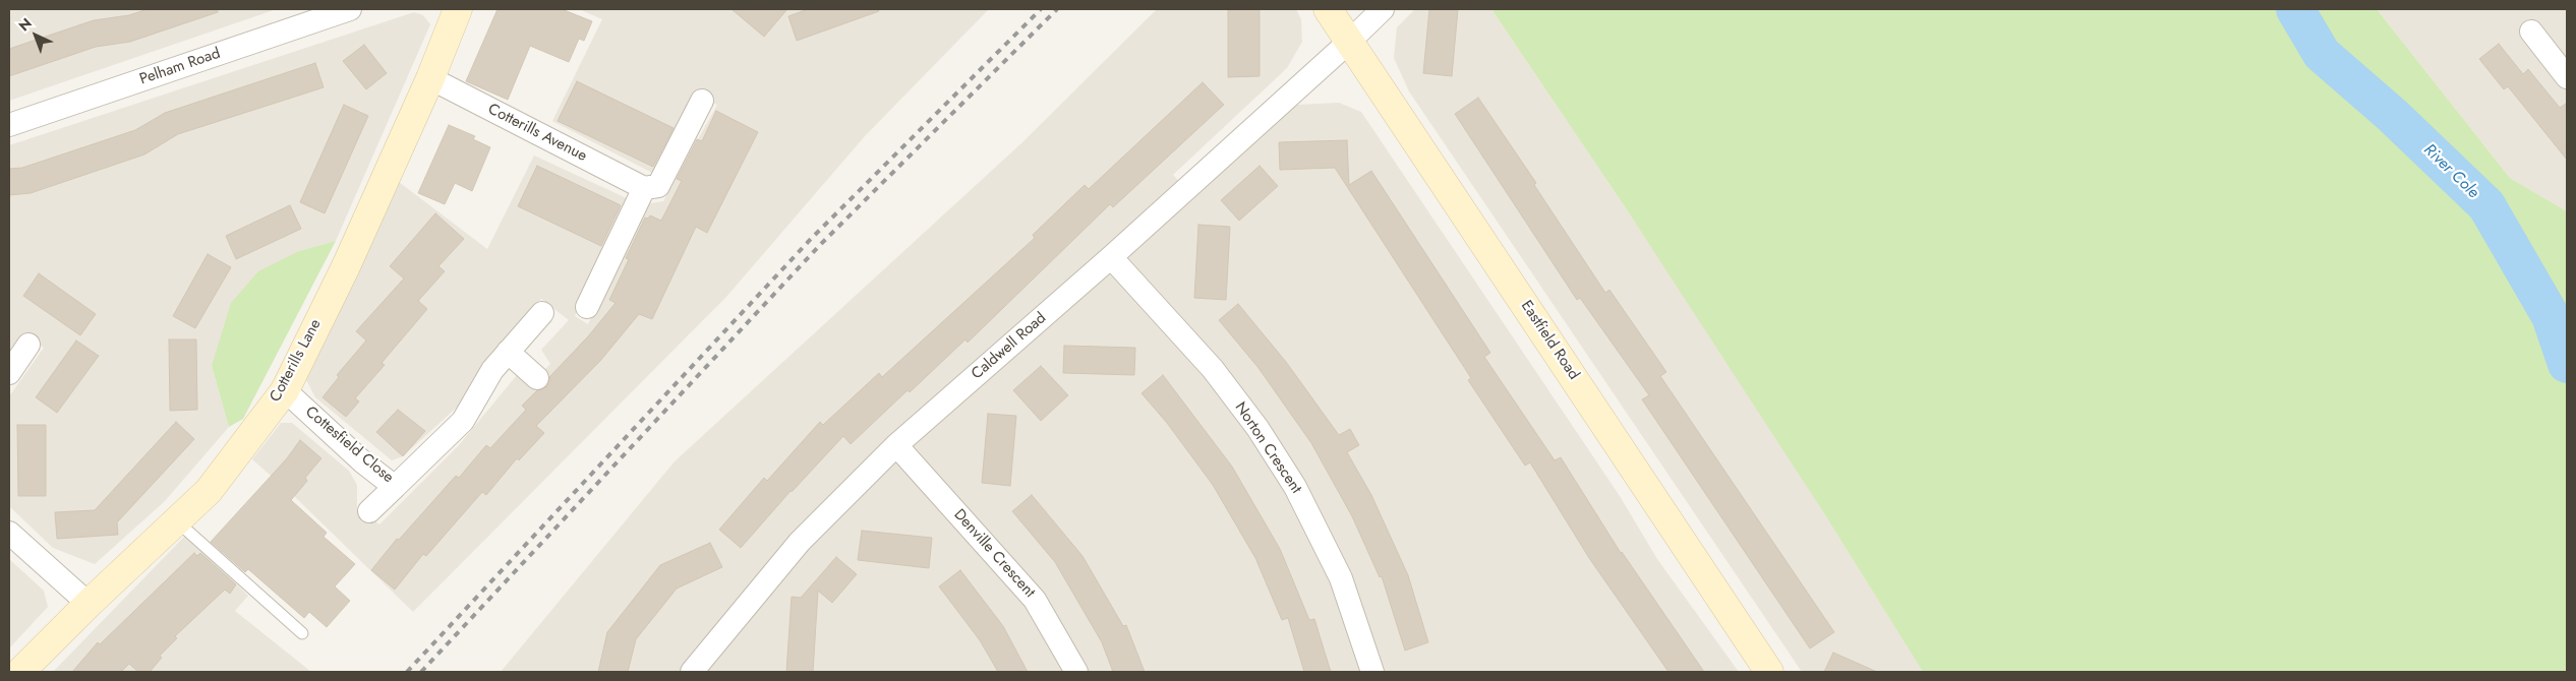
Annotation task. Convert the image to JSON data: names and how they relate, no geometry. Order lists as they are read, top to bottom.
{
  "streets": {
    "street": [
      "Pelham Road",
      "Cotterills Avenue",
      "Eastfield Road",
      "Caldwell Road",
      "Cotterills Lane",
      "Cottesfield Close",
      "Norton Crescent",
      "Denville Crescent"
    ]
  },
  "crossings": [
    ["Cotterills Avenue", "Cotterills Lane"],
    ["Eastfield Road", "Caldwell Road"],
    ["Caldwell Road", "Norton Crescent"],
    ["Caldwell Road", "Denville Crescent"],
    ["Cotterills Lane", "Cottesfield Close"]
  ],
  "water": ["River Cole"],
  "north": "top left"
}
